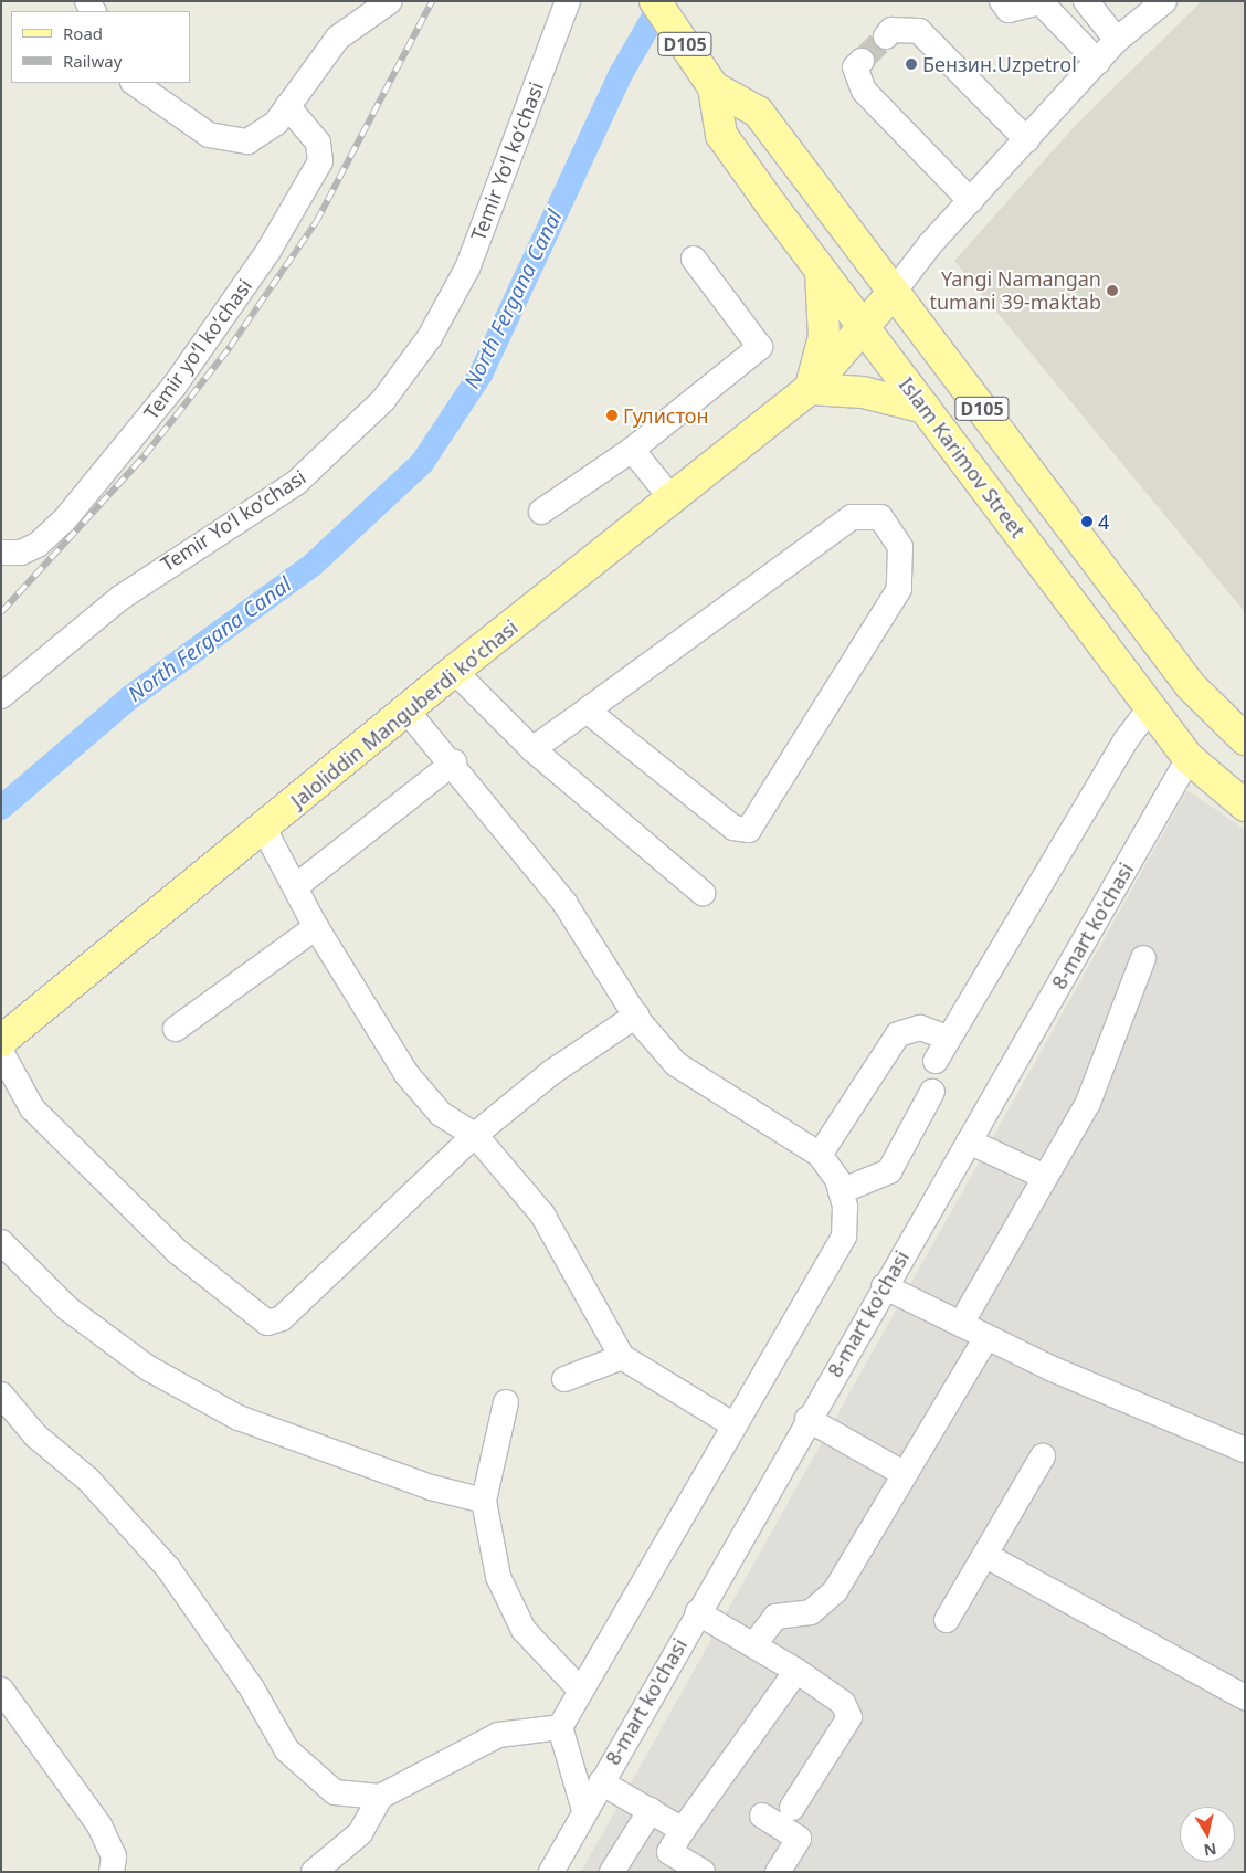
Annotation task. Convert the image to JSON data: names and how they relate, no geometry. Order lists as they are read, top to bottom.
{
  "streets": {
    "main road": ["D105", "Islam Karimov Street", "Jaloliddin Manguberdi koʻchasi"],
    "street": ["Temir Yoʻl koʻchasi", "Temir yoʻl koʻchasi", "8-mart ko'chasi"]
  },
  "crossings": [
    ["Islam Karimov Street", "Jaloliddin Manguberdi koʻchasi"],
    ["Islam Karimov Street", "8-mart ko'chasi"]
  ],
  "water": ["North Fergana Canal"],
  "places": [
    "Бензин.Uzpetrol",
    "Yangi Namangan tumani 39-maktab",
    "Гулистон",
    "4"
  ],
  "legend": ["Road", "Railway"],
  "north": "bottom"
}
